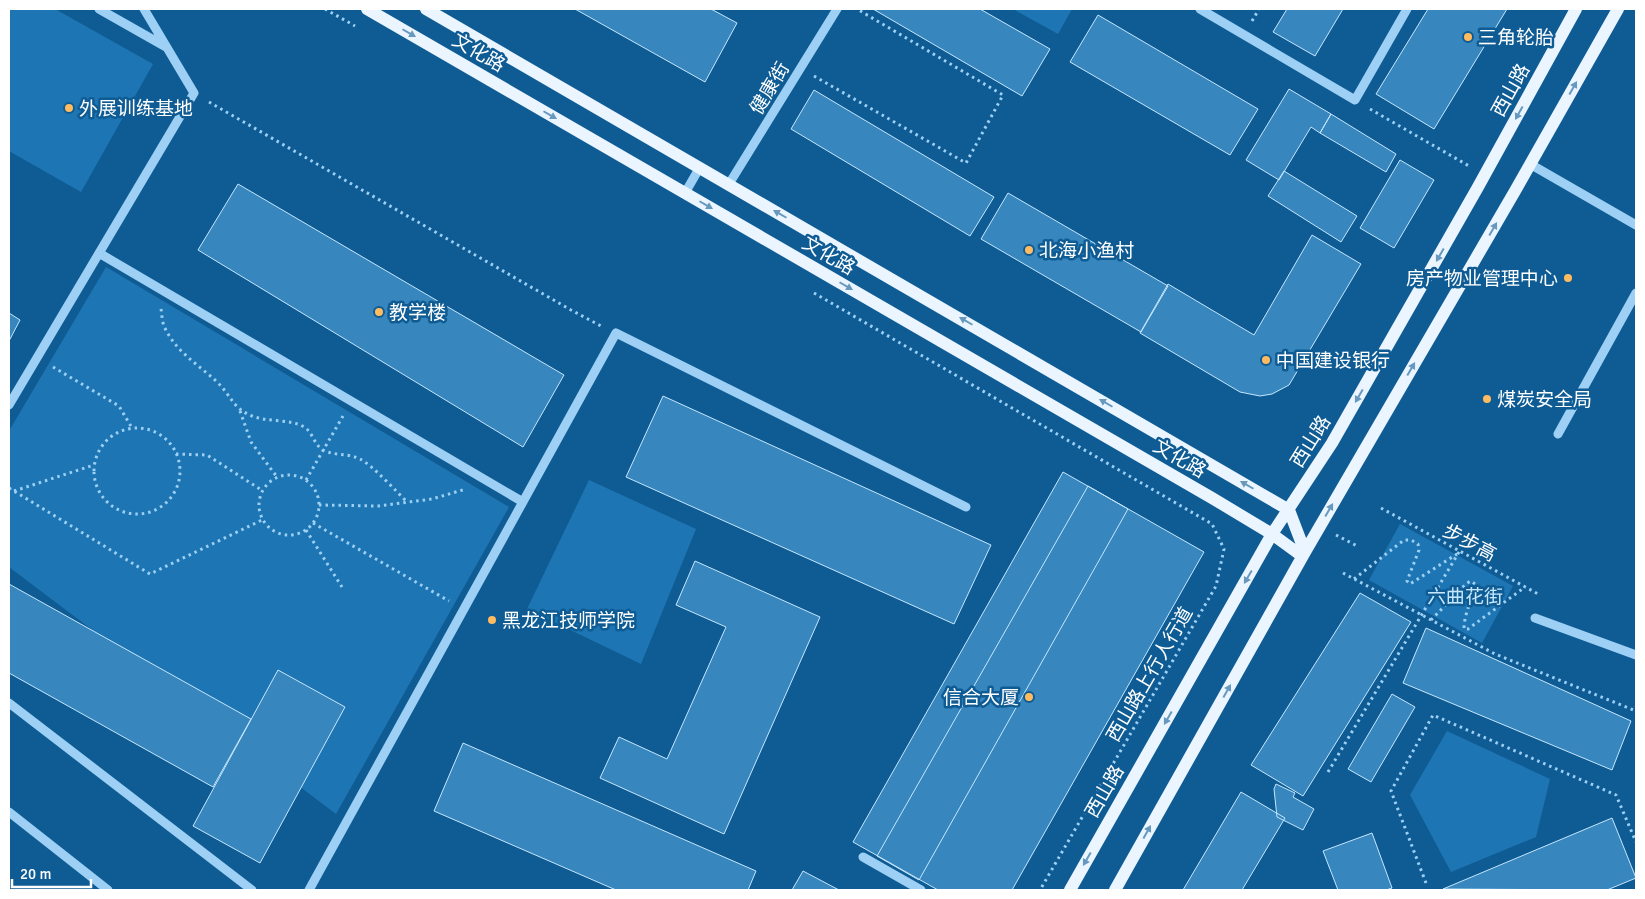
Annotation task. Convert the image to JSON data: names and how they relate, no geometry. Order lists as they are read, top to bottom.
{
  "streets": {
    "main road": ["文化路", "西山路"],
    "street": ["健康街"],
    "path": ["步步高", "西山路上行人行道"]
  },
  "crossings": [
    ["文化路", "健康街"],
    ["文化路", "西山路"]
  ],
  "parks": ["六曲花街"],
  "places": [
    "三角轮胎",
    "外展训练基地",
    "北海小渔村",
    "房产物业管理中心",
    "教学楼",
    "中国建设银行",
    "煤炭安全局",
    "黑龙江技师学院",
    "信合大厦"
  ],
  "scale_bar": "20 m"
}
